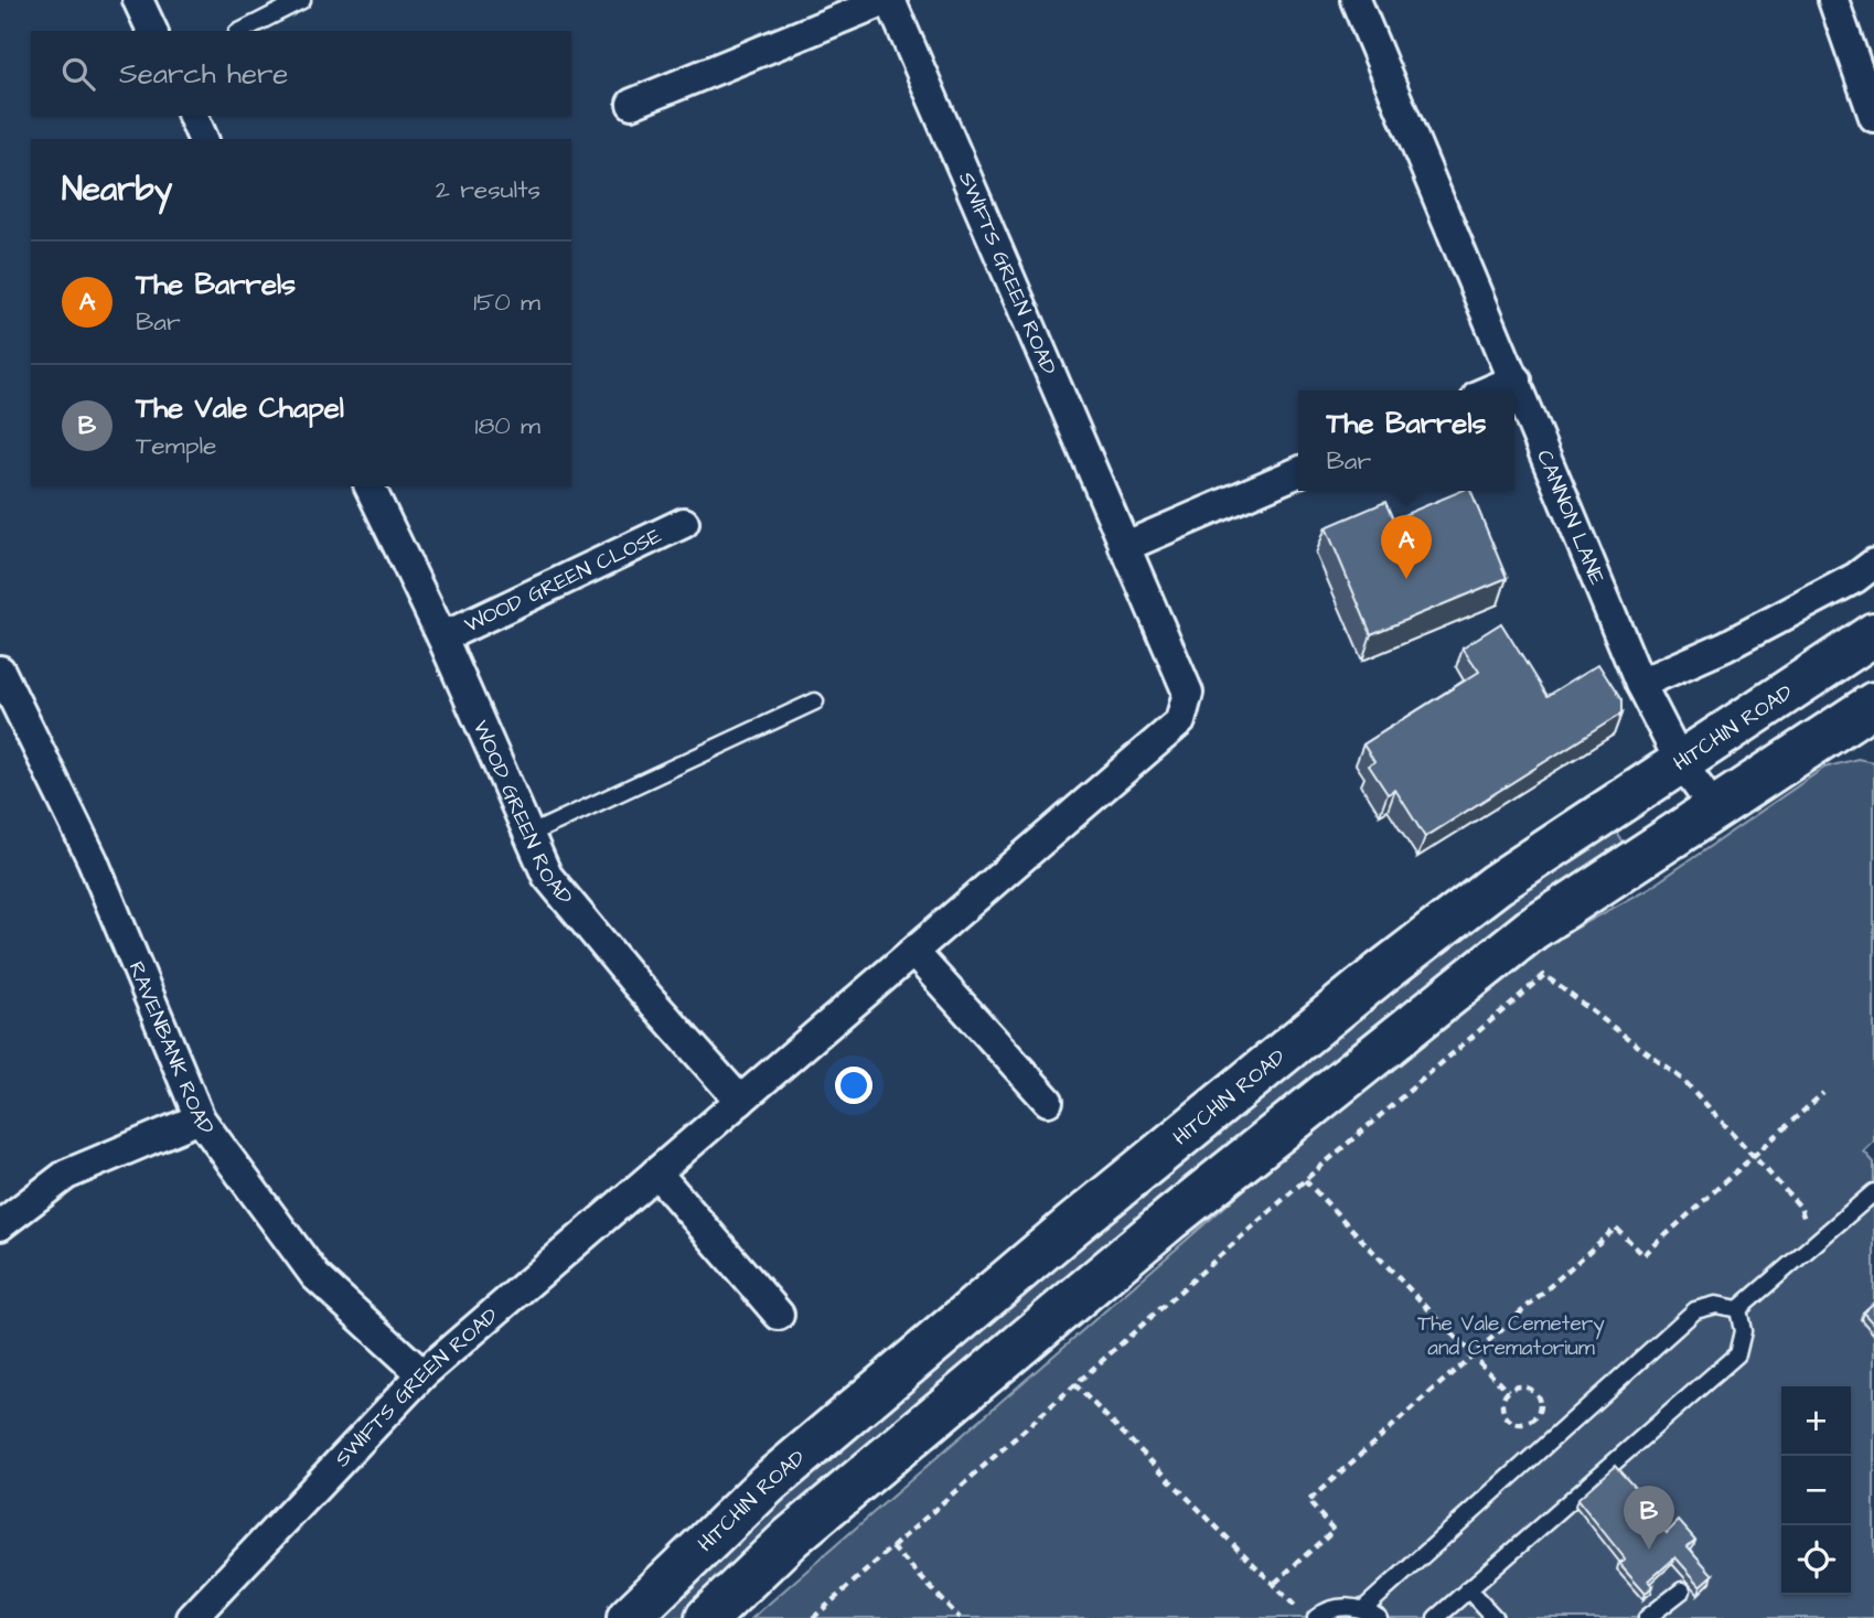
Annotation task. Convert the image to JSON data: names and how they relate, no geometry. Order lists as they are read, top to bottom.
{
  "streets": {
    "main road": ["HITCHIN ROAD"],
    "street": [
      "SWIFTS GREEN ROAD",
      "CANNON LANE",
      "WOOD GREEN CLOSE",
      "WOOD GREEN ROAD",
      "RAVENBANK ROAD"
    ]
  },
  "crossings": [
    ["SWIFTS GREEN ROAD", "WOOD GREEN ROAD"],
    ["SWIFTS GREEN ROAD", "RAVENBANK ROAD"],
    ["CANNON LANE", "HITCHIN ROAD"],
    ["WOOD GREEN CLOSE", "WOOD GREEN ROAD"]
  ],
  "parks": ["The Vale Cemetery and Crematorium"],
  "page": {
    "search": "Search here",
    "heading": ["Nearby", "2 results"],
    "list": [
      {
        "mark": "A",
        "name": "The Barrels",
        "note": "Bar",
        "value": "150 m"
      },
      {
        "mark": "B",
        "name": "The Vale Chapel",
        "note": "Temple",
        "value": "180 m"
      }
    ],
    "popup": ["The Barrels", "Bar"],
    "pins": ["A", "B"],
    "map_buttons": ["+", "−"]
  }
}
